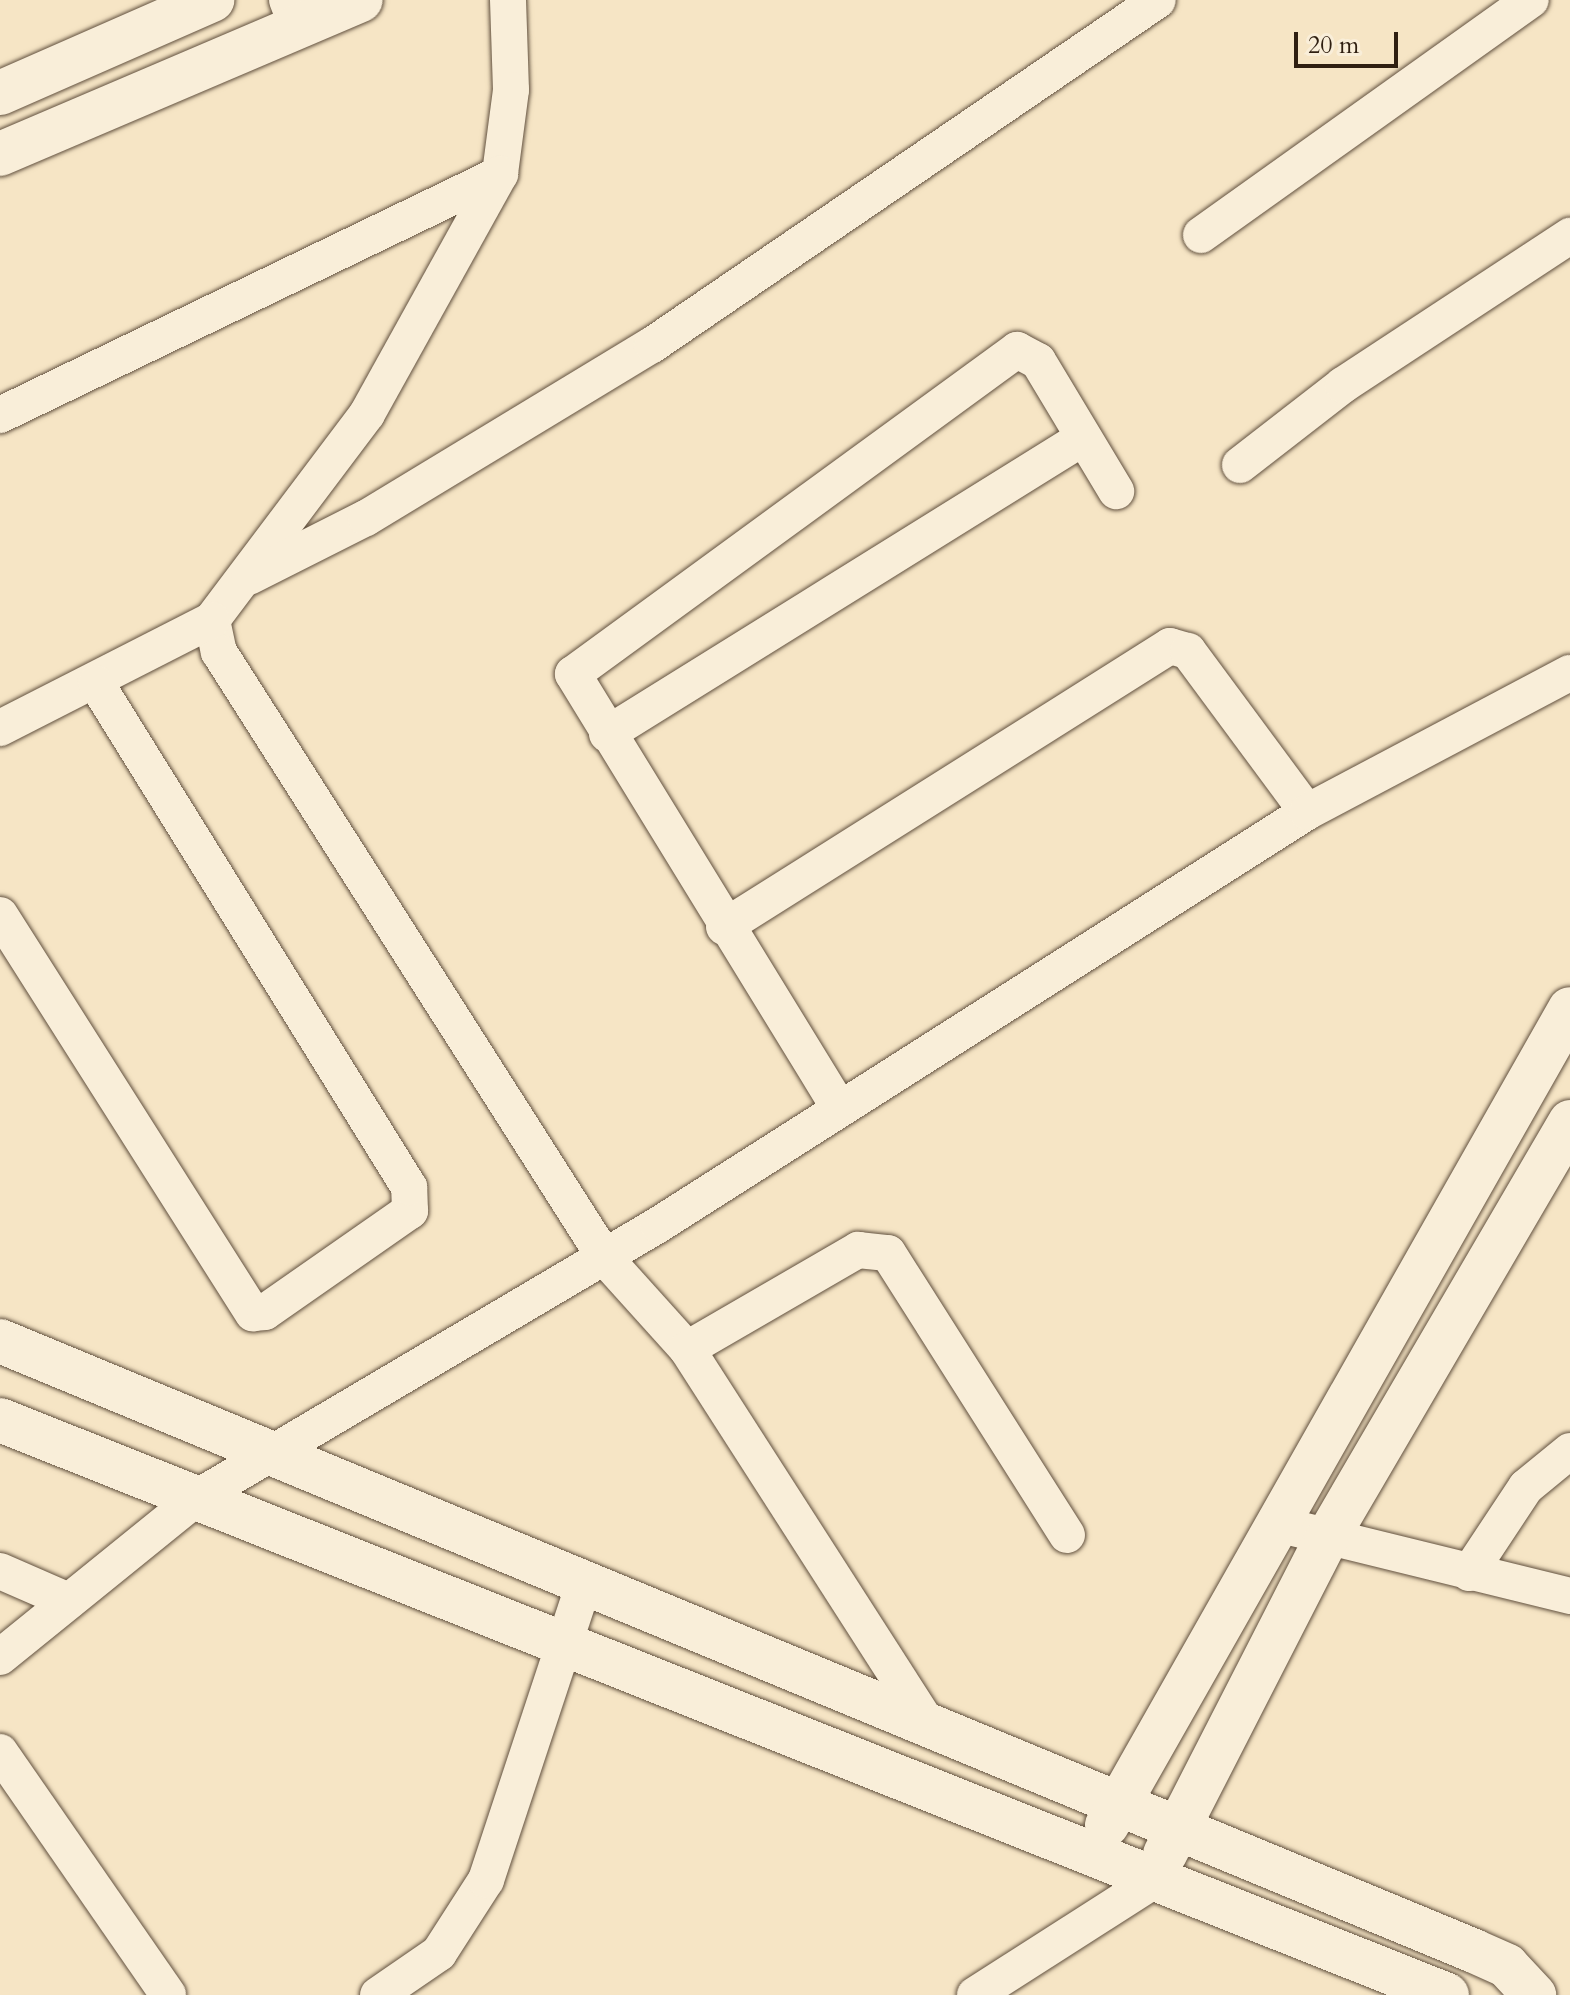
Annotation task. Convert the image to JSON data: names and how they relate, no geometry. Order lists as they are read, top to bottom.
{
  "scale_bar": "20 m"
}
